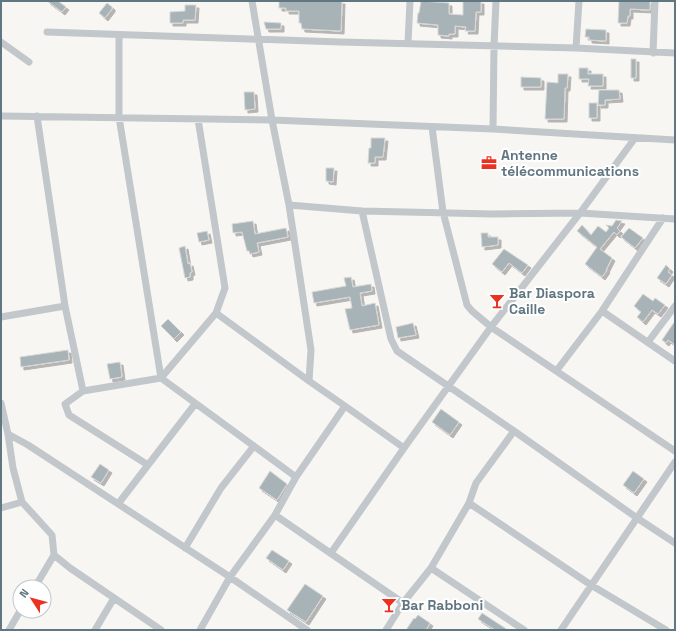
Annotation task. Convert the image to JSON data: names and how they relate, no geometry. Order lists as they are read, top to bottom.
{
  "places": {
    "office": ["Antenne télécommunications"],
    "bar": ["Bar Diaspora Caille", "Bar Rabboni"]
  },
  "north": "top left"
}
